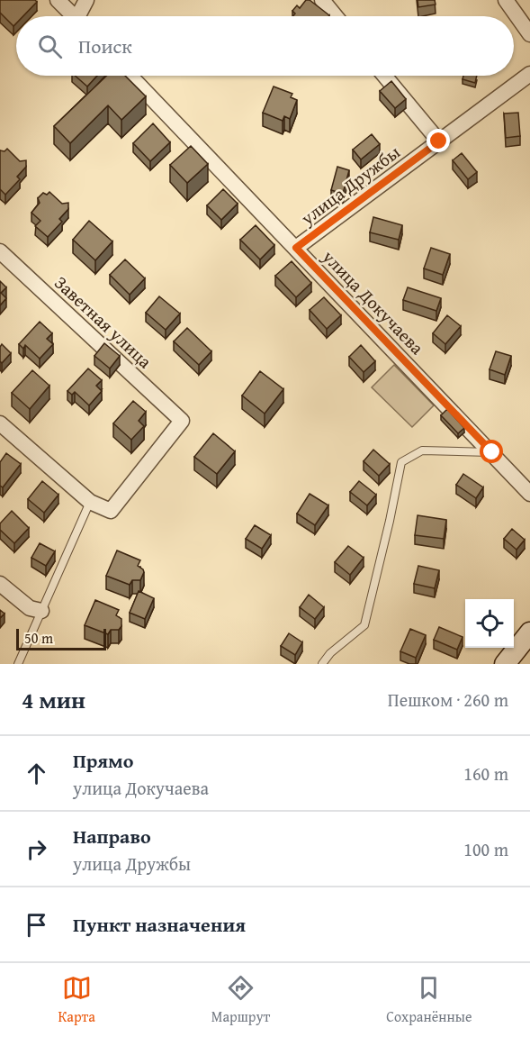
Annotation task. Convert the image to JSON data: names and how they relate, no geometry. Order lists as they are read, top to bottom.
{
  "streets": {
    "street": ["улица Дружбы", "улица Докучаева", "Заветная улица"]
  },
  "crossings": [
    ["улица Дружбы", "улица Докучаева"]
  ],
  "scale_bar": "50 m",
  "page": {
    "search": "Поиск",
    "scale": "50 m",
    "heading": ["4 мин", "Пешком · 260 m"],
    "list": [
      ["Прямо", "улица Докучаева", "160 m"],
      ["Направо", "улица Дружбы", "100 m"],
      "Пункт назначения"
    ],
    "nav": ["Карта", "Маршрут", "Сохранённые"]
  }
}
